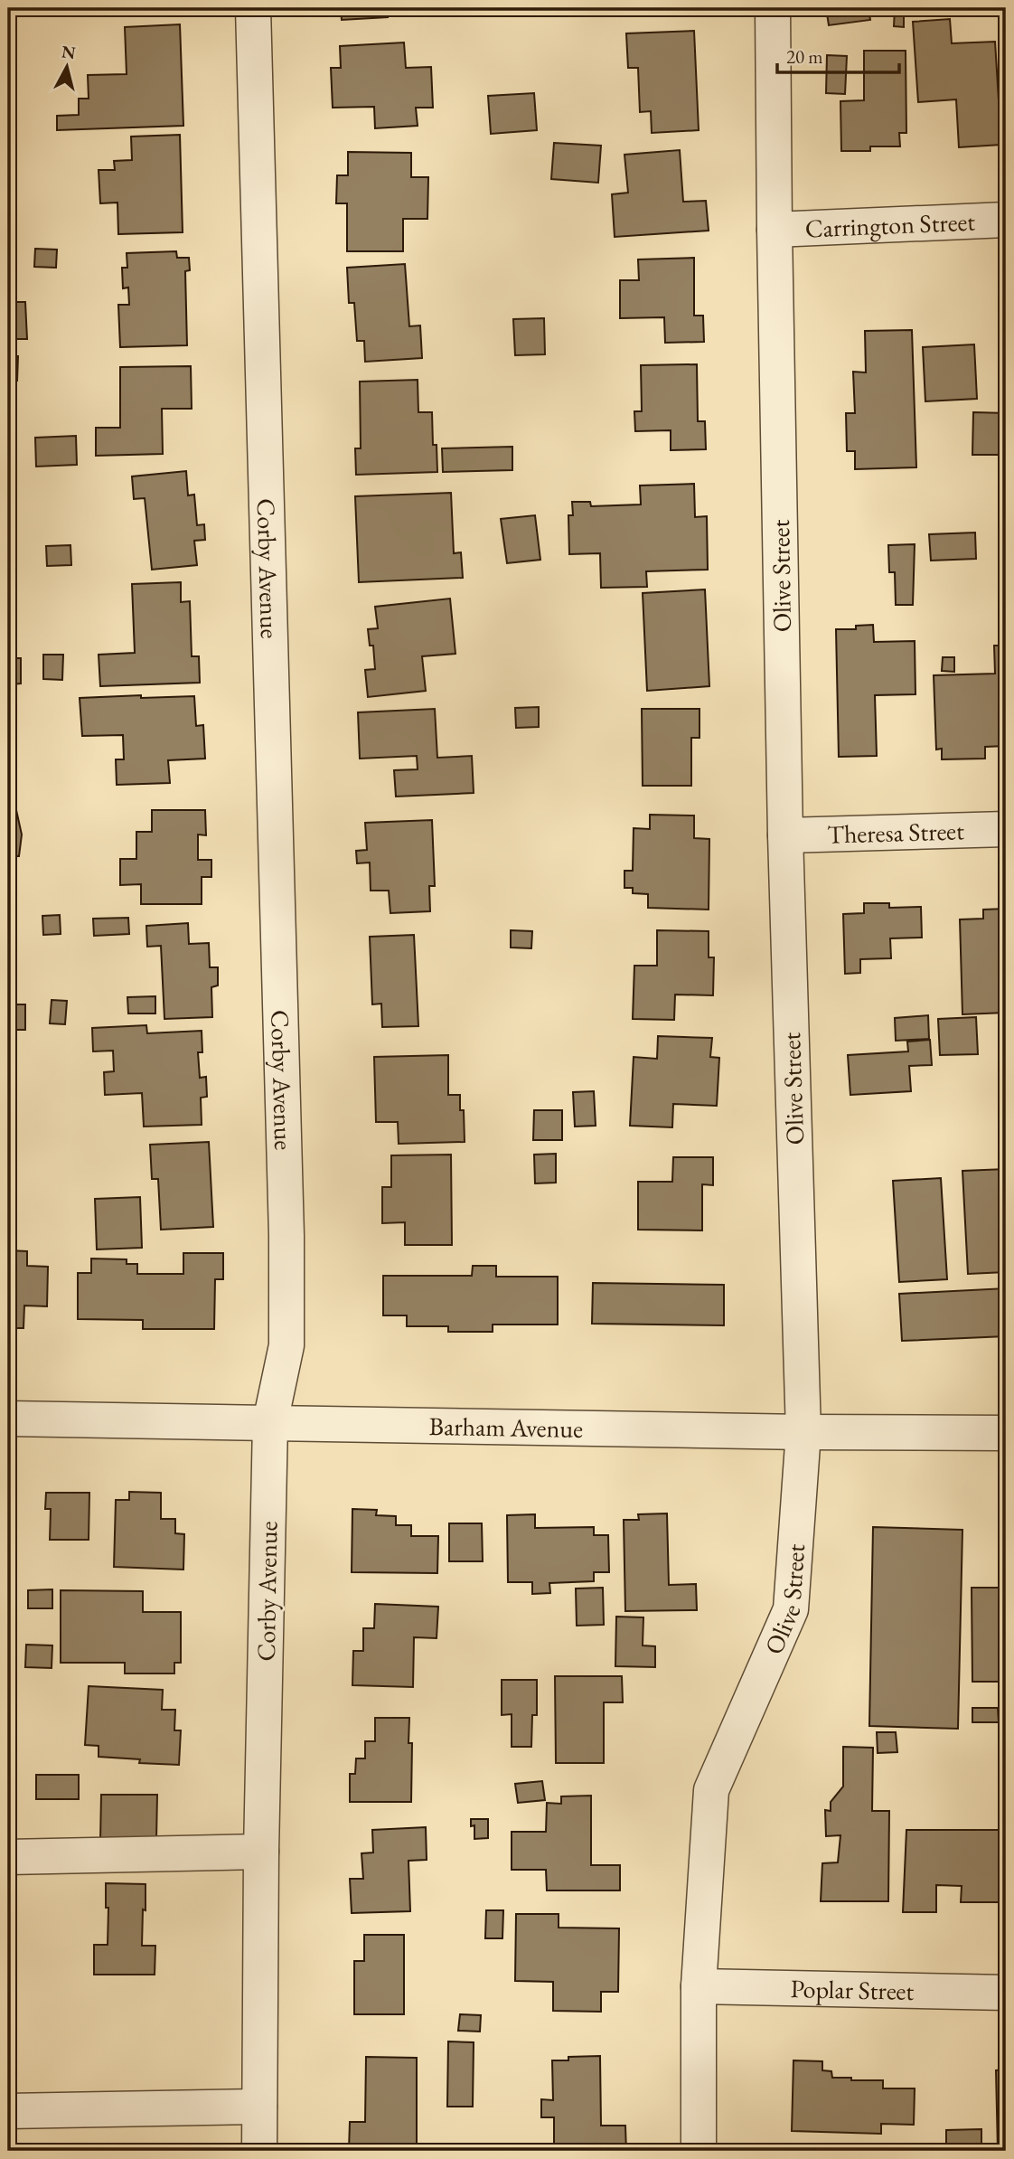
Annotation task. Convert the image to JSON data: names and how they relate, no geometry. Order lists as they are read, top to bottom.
{
  "streets": {
    "street": [
      "Carrington Street",
      "Corby Avenue",
      "Olive Street",
      "Theresa Street",
      "Barham Avenue",
      "Poplar Street"
    ]
  },
  "crossings": [
    ["Carrington Street", "Olive Street"],
    ["Corby Avenue", "Barham Avenue"],
    ["Olive Street", "Theresa Street"],
    ["Olive Street", "Barham Avenue"],
    ["Olive Street", "Poplar Street"]
  ],
  "scale_bar": "20 m",
  "north": "top"
}
